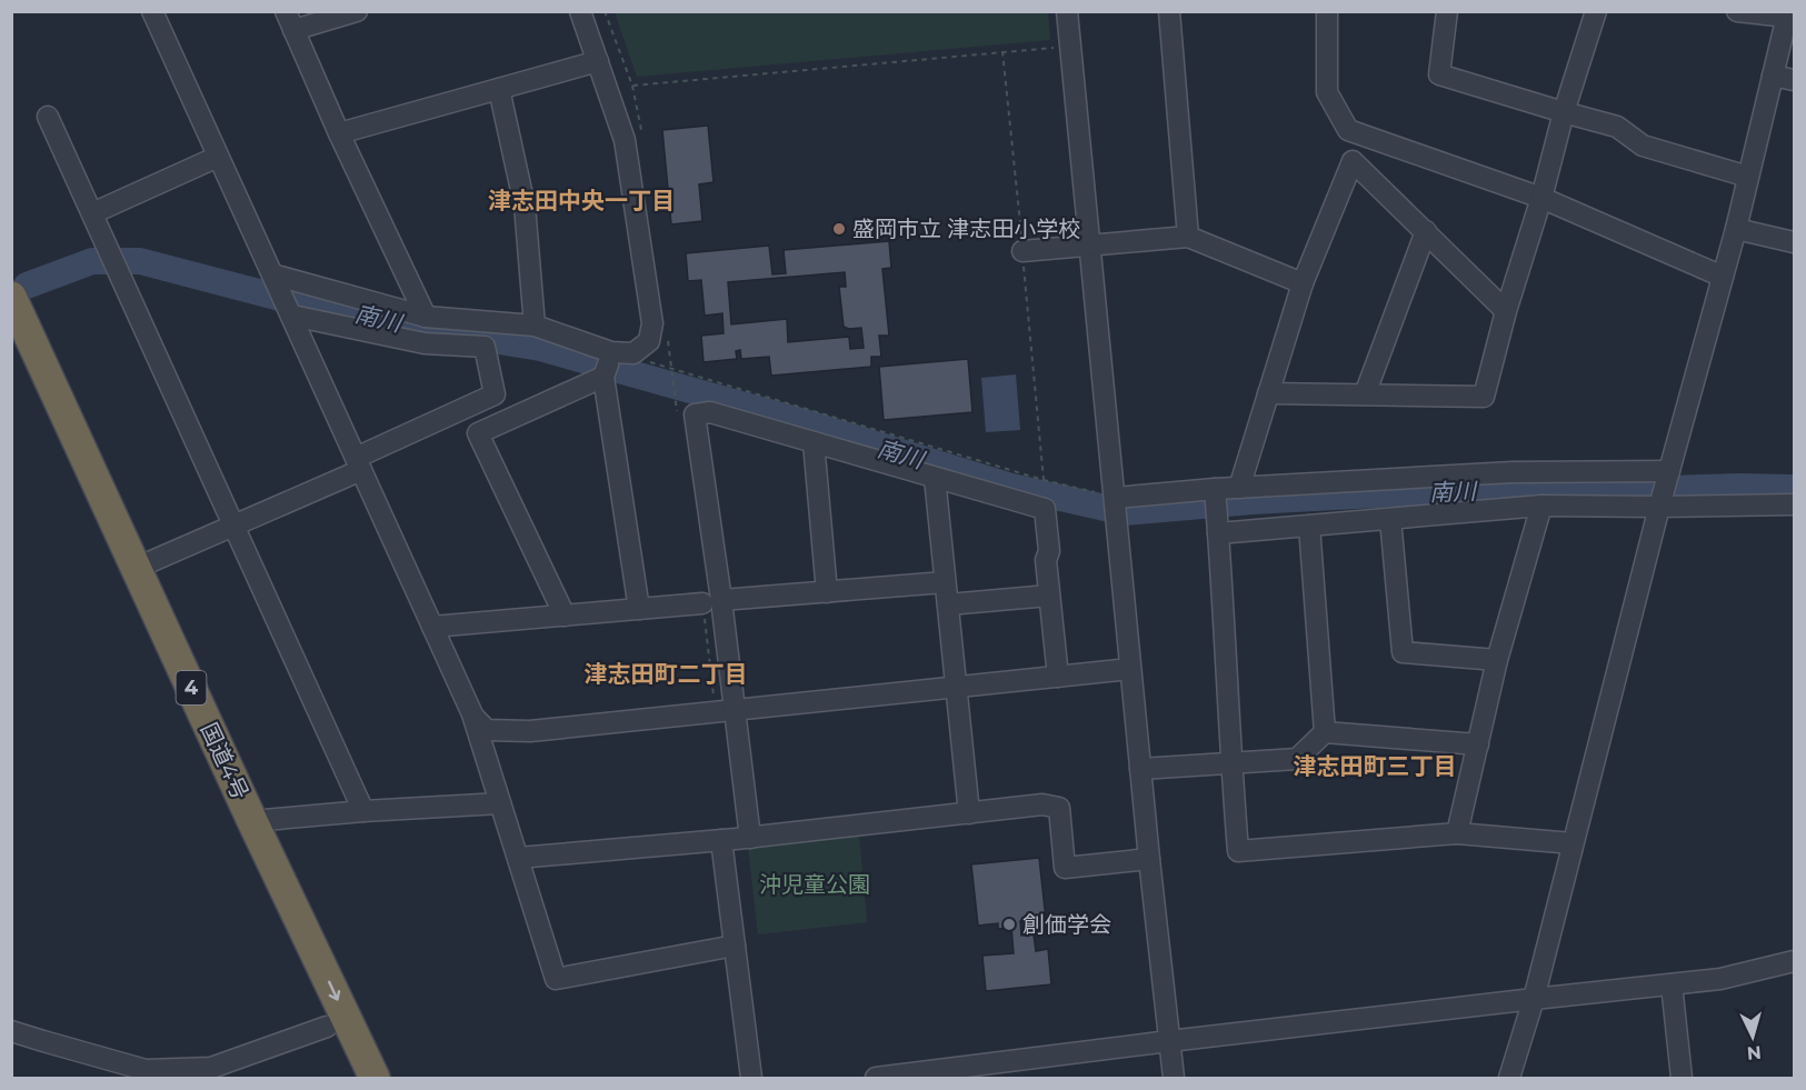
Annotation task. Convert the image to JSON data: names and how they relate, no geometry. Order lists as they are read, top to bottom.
{
  "streets": {
    "highway": ["4", "国道4号"]
  },
  "districts": ["津志田中央一丁目", "津志田町二丁目", "津志田町三丁目"],
  "water": ["南川"],
  "parks": ["沖児童公園"],
  "places": ["盛岡市立 津志田小学校", "創価学会"],
  "north": "bottom"
}
